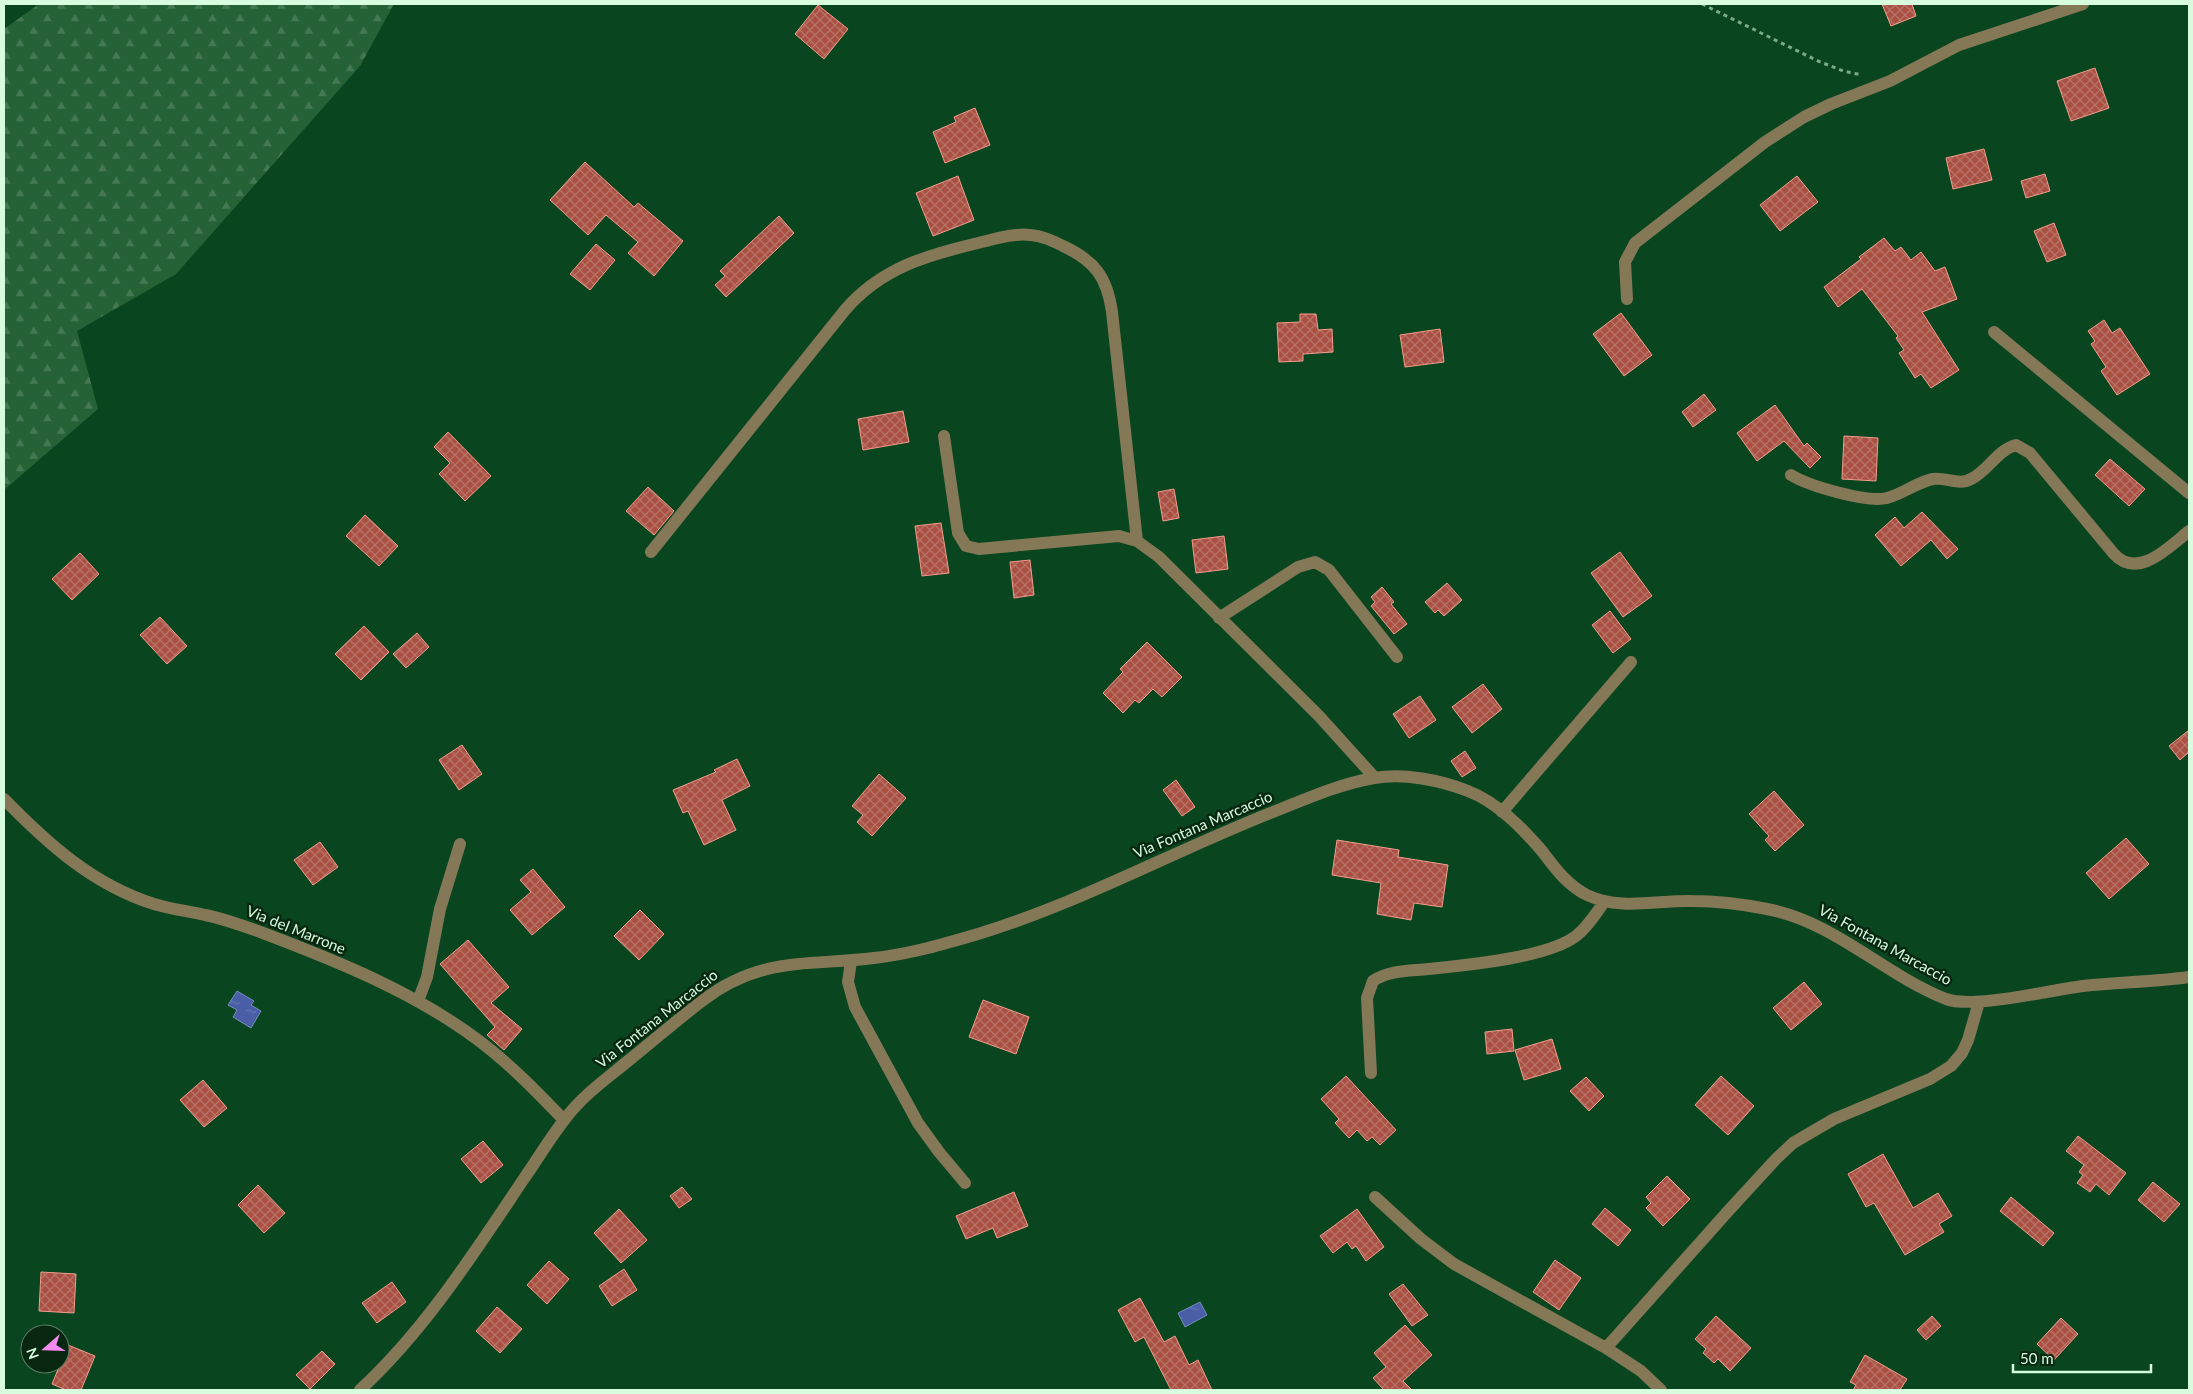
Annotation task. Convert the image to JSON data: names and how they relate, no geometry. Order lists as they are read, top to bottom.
{
  "streets": {
    "street": ["Via Fontana Marcaccio", "Via del Marrone"]
  },
  "crossings": [
    ["Via Fontana Marcaccio", "Via del Marrone"]
  ],
  "scale_bar": "50 m",
  "north": "left"
}
